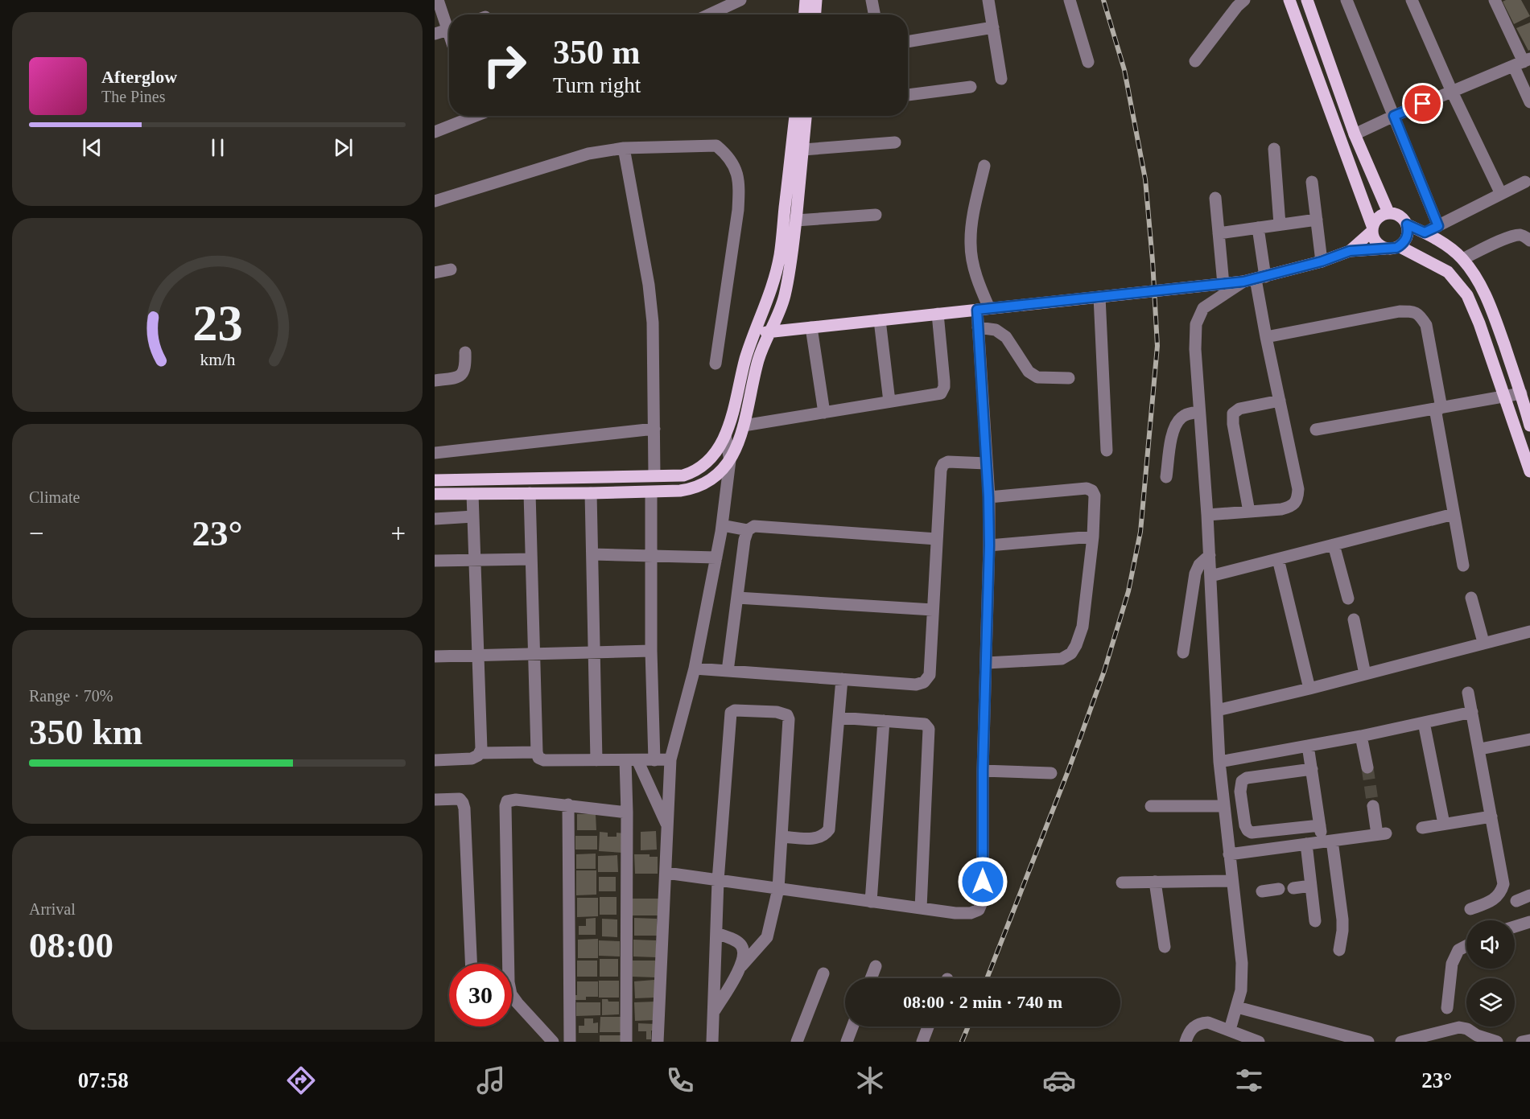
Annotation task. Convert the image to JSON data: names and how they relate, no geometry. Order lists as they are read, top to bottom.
{
  "page": {
    "turn": ["350 m", "Turn right"],
    "song": ["Afterglow", "The Pines"],
    "tile": [
      "Climate",
      ["Range · 70%", "350 km"],
      ["Arrival", "08:00"]
    ],
    "heat": ["−", "23°", "+"],
    "limit": "30",
    "trip": "08:00 · 2 min · 740 m",
    "tabs": ["07:58", "23°"],
    "gauge": ["23", "km/h"]
  }
}
